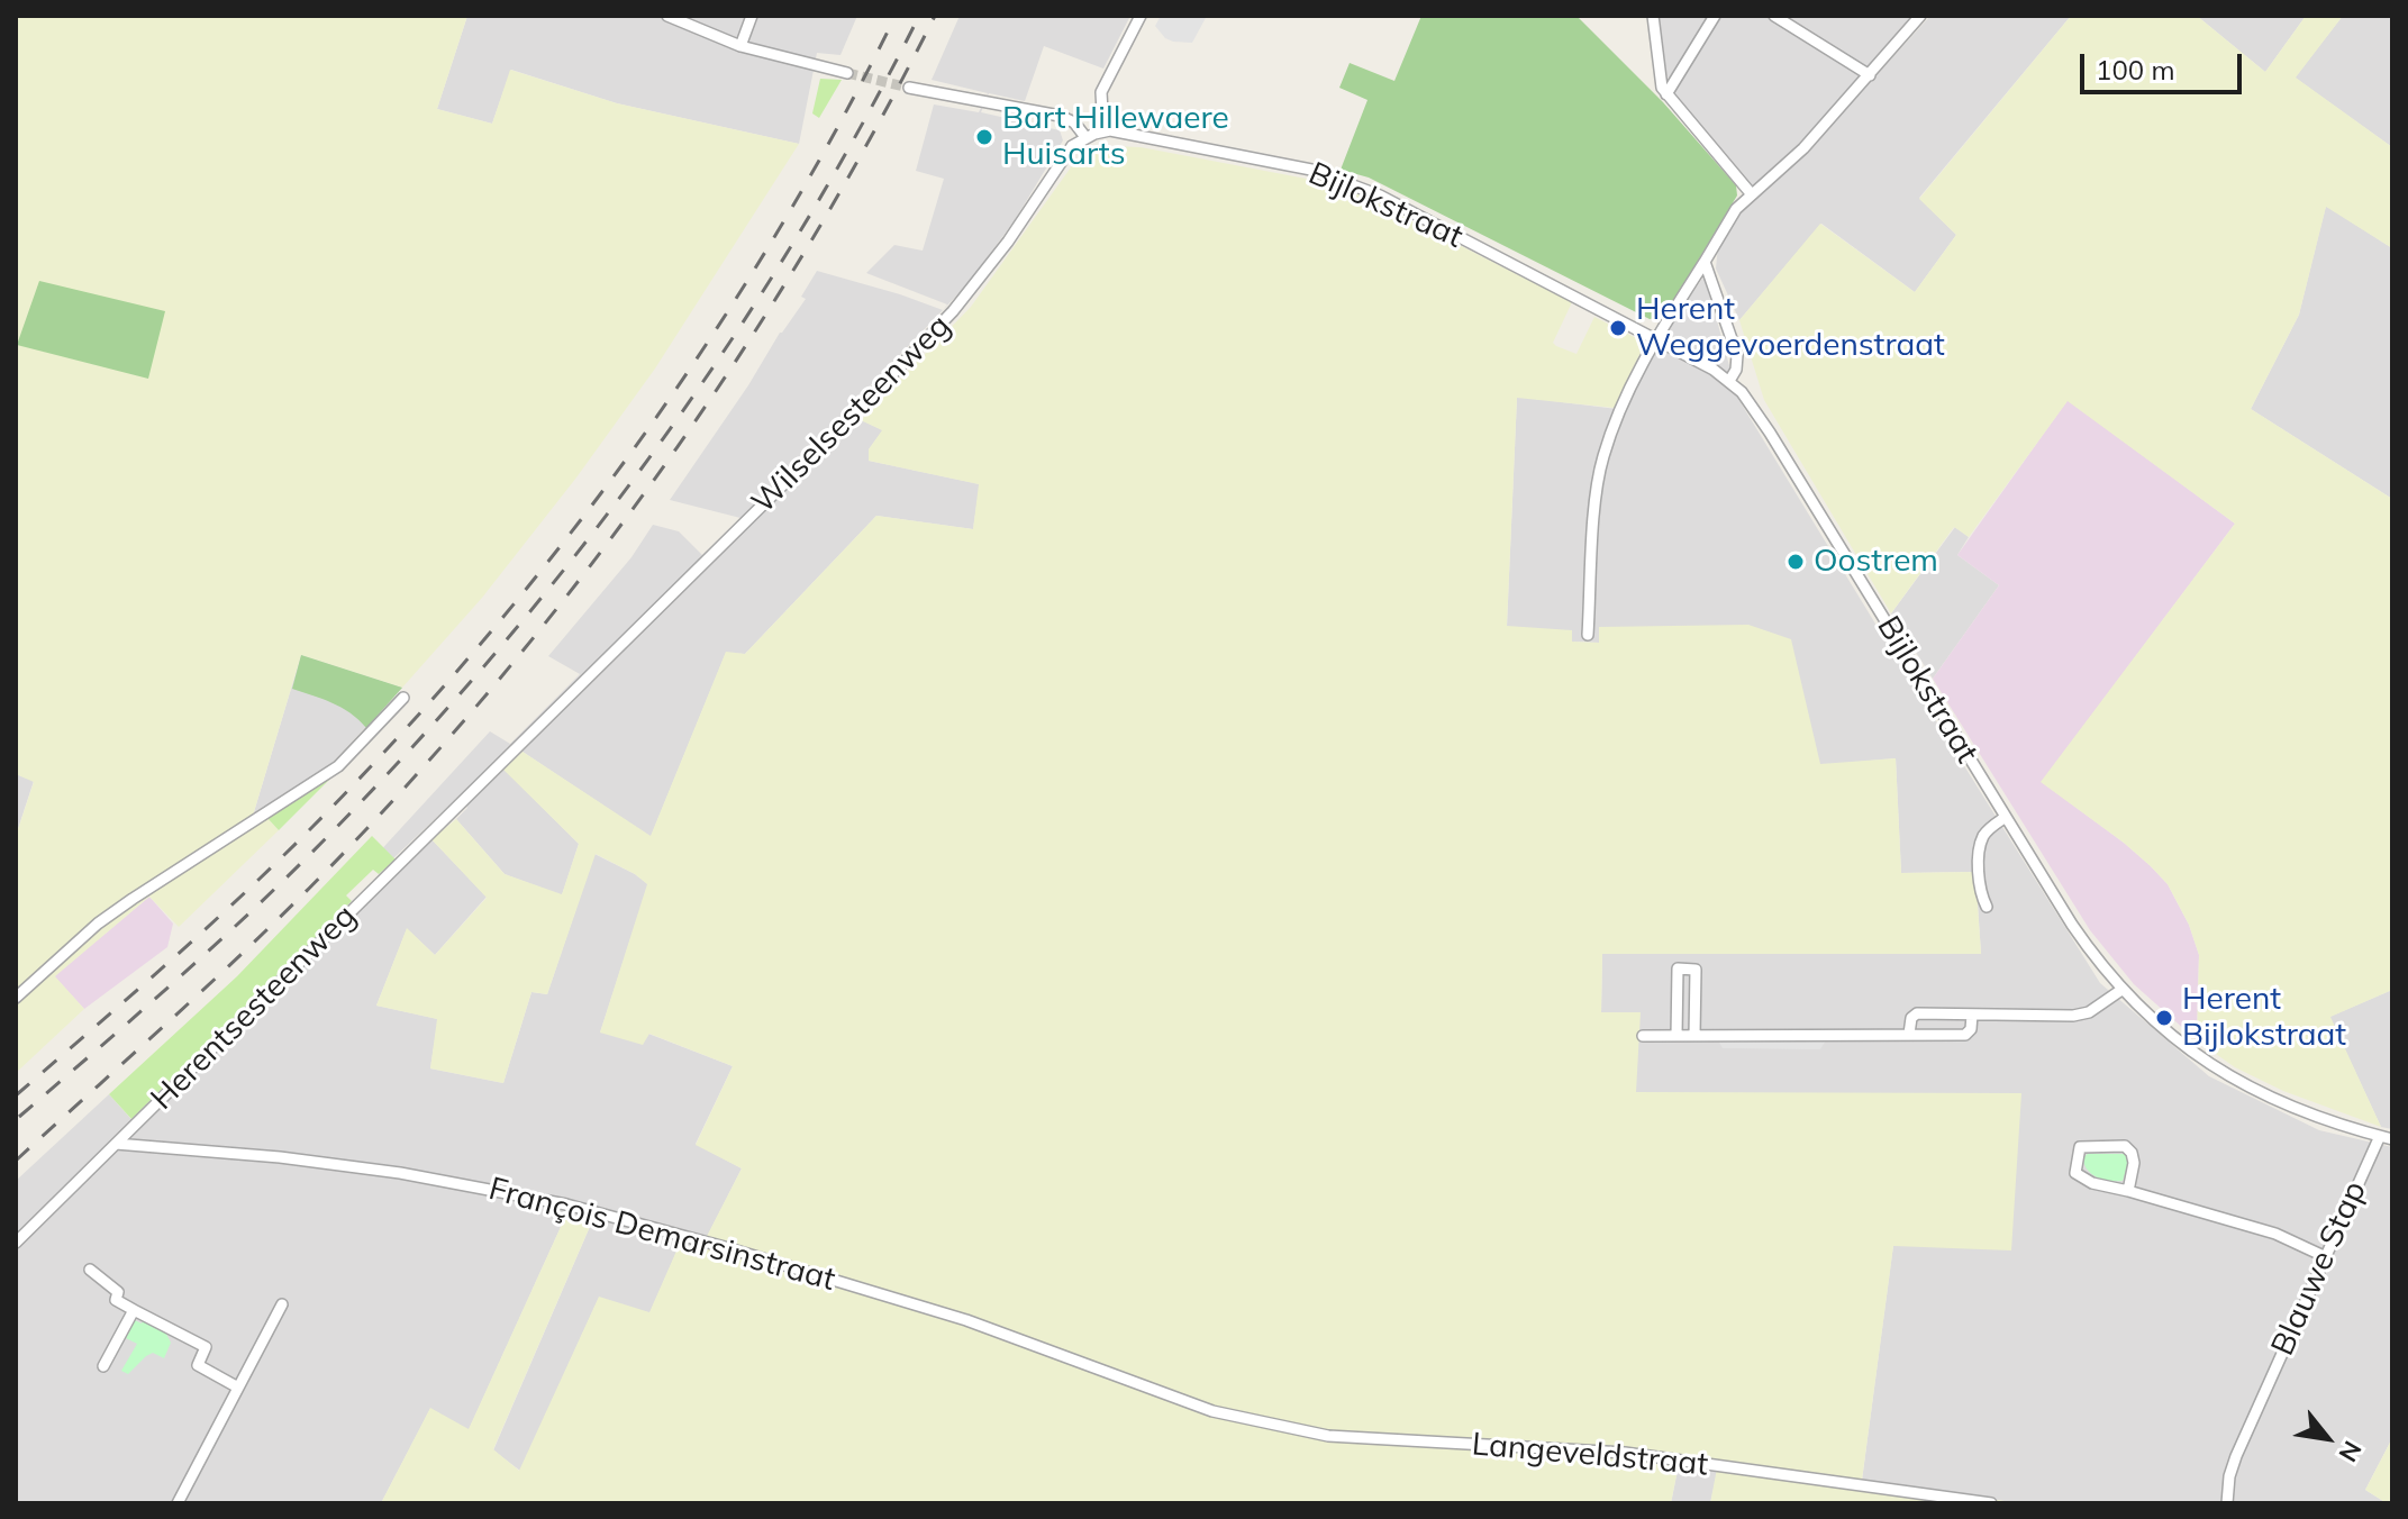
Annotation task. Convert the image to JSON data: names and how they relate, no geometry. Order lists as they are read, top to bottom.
{
  "streets": {
    "street": [
      "Bijlokstraat",
      "Wilselsesteenweg",
      "Herentsesteenweg",
      "François Demarsinstraat",
      "Blauwe Stap",
      "Langeveldstraat"
    ]
  },
  "crossings": [
    ["Bijlokstraat", "Wilselsesteenweg"],
    ["Bijlokstraat", "Blauwe Stap"],
    ["Wilselsesteenweg", "Herentsesteenweg"],
    ["Herentsesteenweg", "François Demarsinstraat"],
    ["François Demarsinstraat", "Langeveldstraat"]
  ],
  "places": [
    "Bart Hillewaere Huisarts",
    "Herent Weggevoerdenstraat",
    "Oostrem",
    "Herent Bijlokstraat"
  ],
  "scale_bar": "100 m",
  "north": "bottom right"
}
